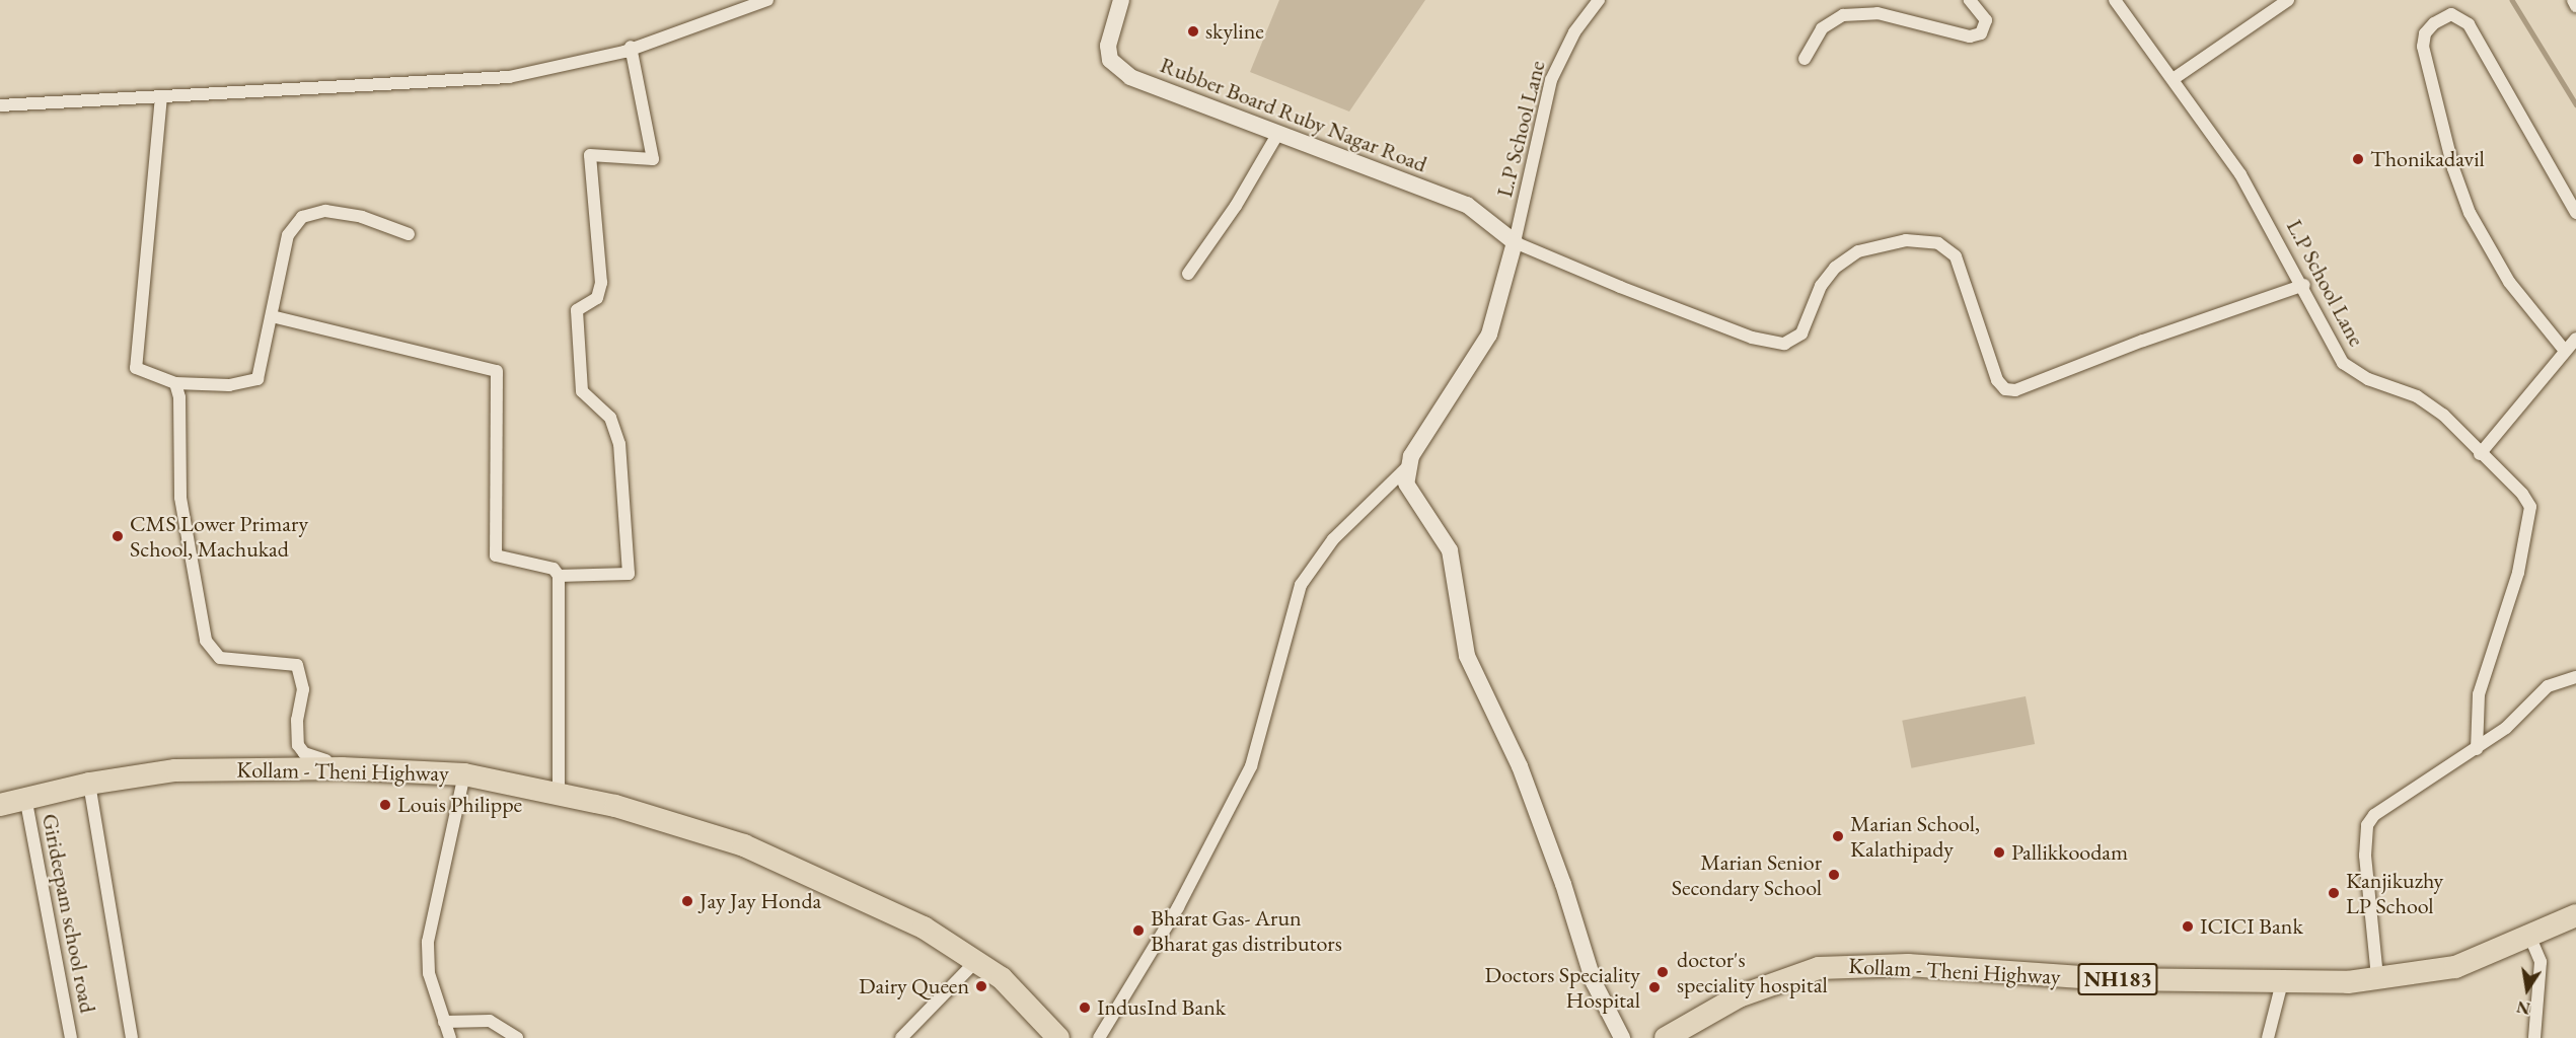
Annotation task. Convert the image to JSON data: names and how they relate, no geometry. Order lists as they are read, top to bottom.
{
  "streets": {
    "highway": ["Kollam - Theni Highway", "NH183"],
    "main road": ["Rubber Board Ruby Nagar Road"],
    "street": ["L.P School Lane", "Girideepam school road"]
  },
  "crossings": [
    ["Rubber Board Ruby Nagar Road", "L.P School Lane"],
    ["Kollam - Theni Highway", "Girideepam school road"]
  ],
  "places": [
    "skyline",
    "Thonikadavil",
    "CMS Lower Primary School, Machukad",
    "Louis Philippe",
    "Marian School, Kalathipady",
    "Pallikkoodam",
    "Marian Senior Secondary School",
    "Kanjikuzhy LP School",
    "Jay Jay Honda",
    "ICICI Bank",
    "Bharat Gas- Arun Bharat gas distributors",
    "doctor's speciality hospital",
    "Dairy Queen",
    "Doctors Speciality Hospital",
    "IndusInd Bank"
  ],
  "north": "bottom"
}
